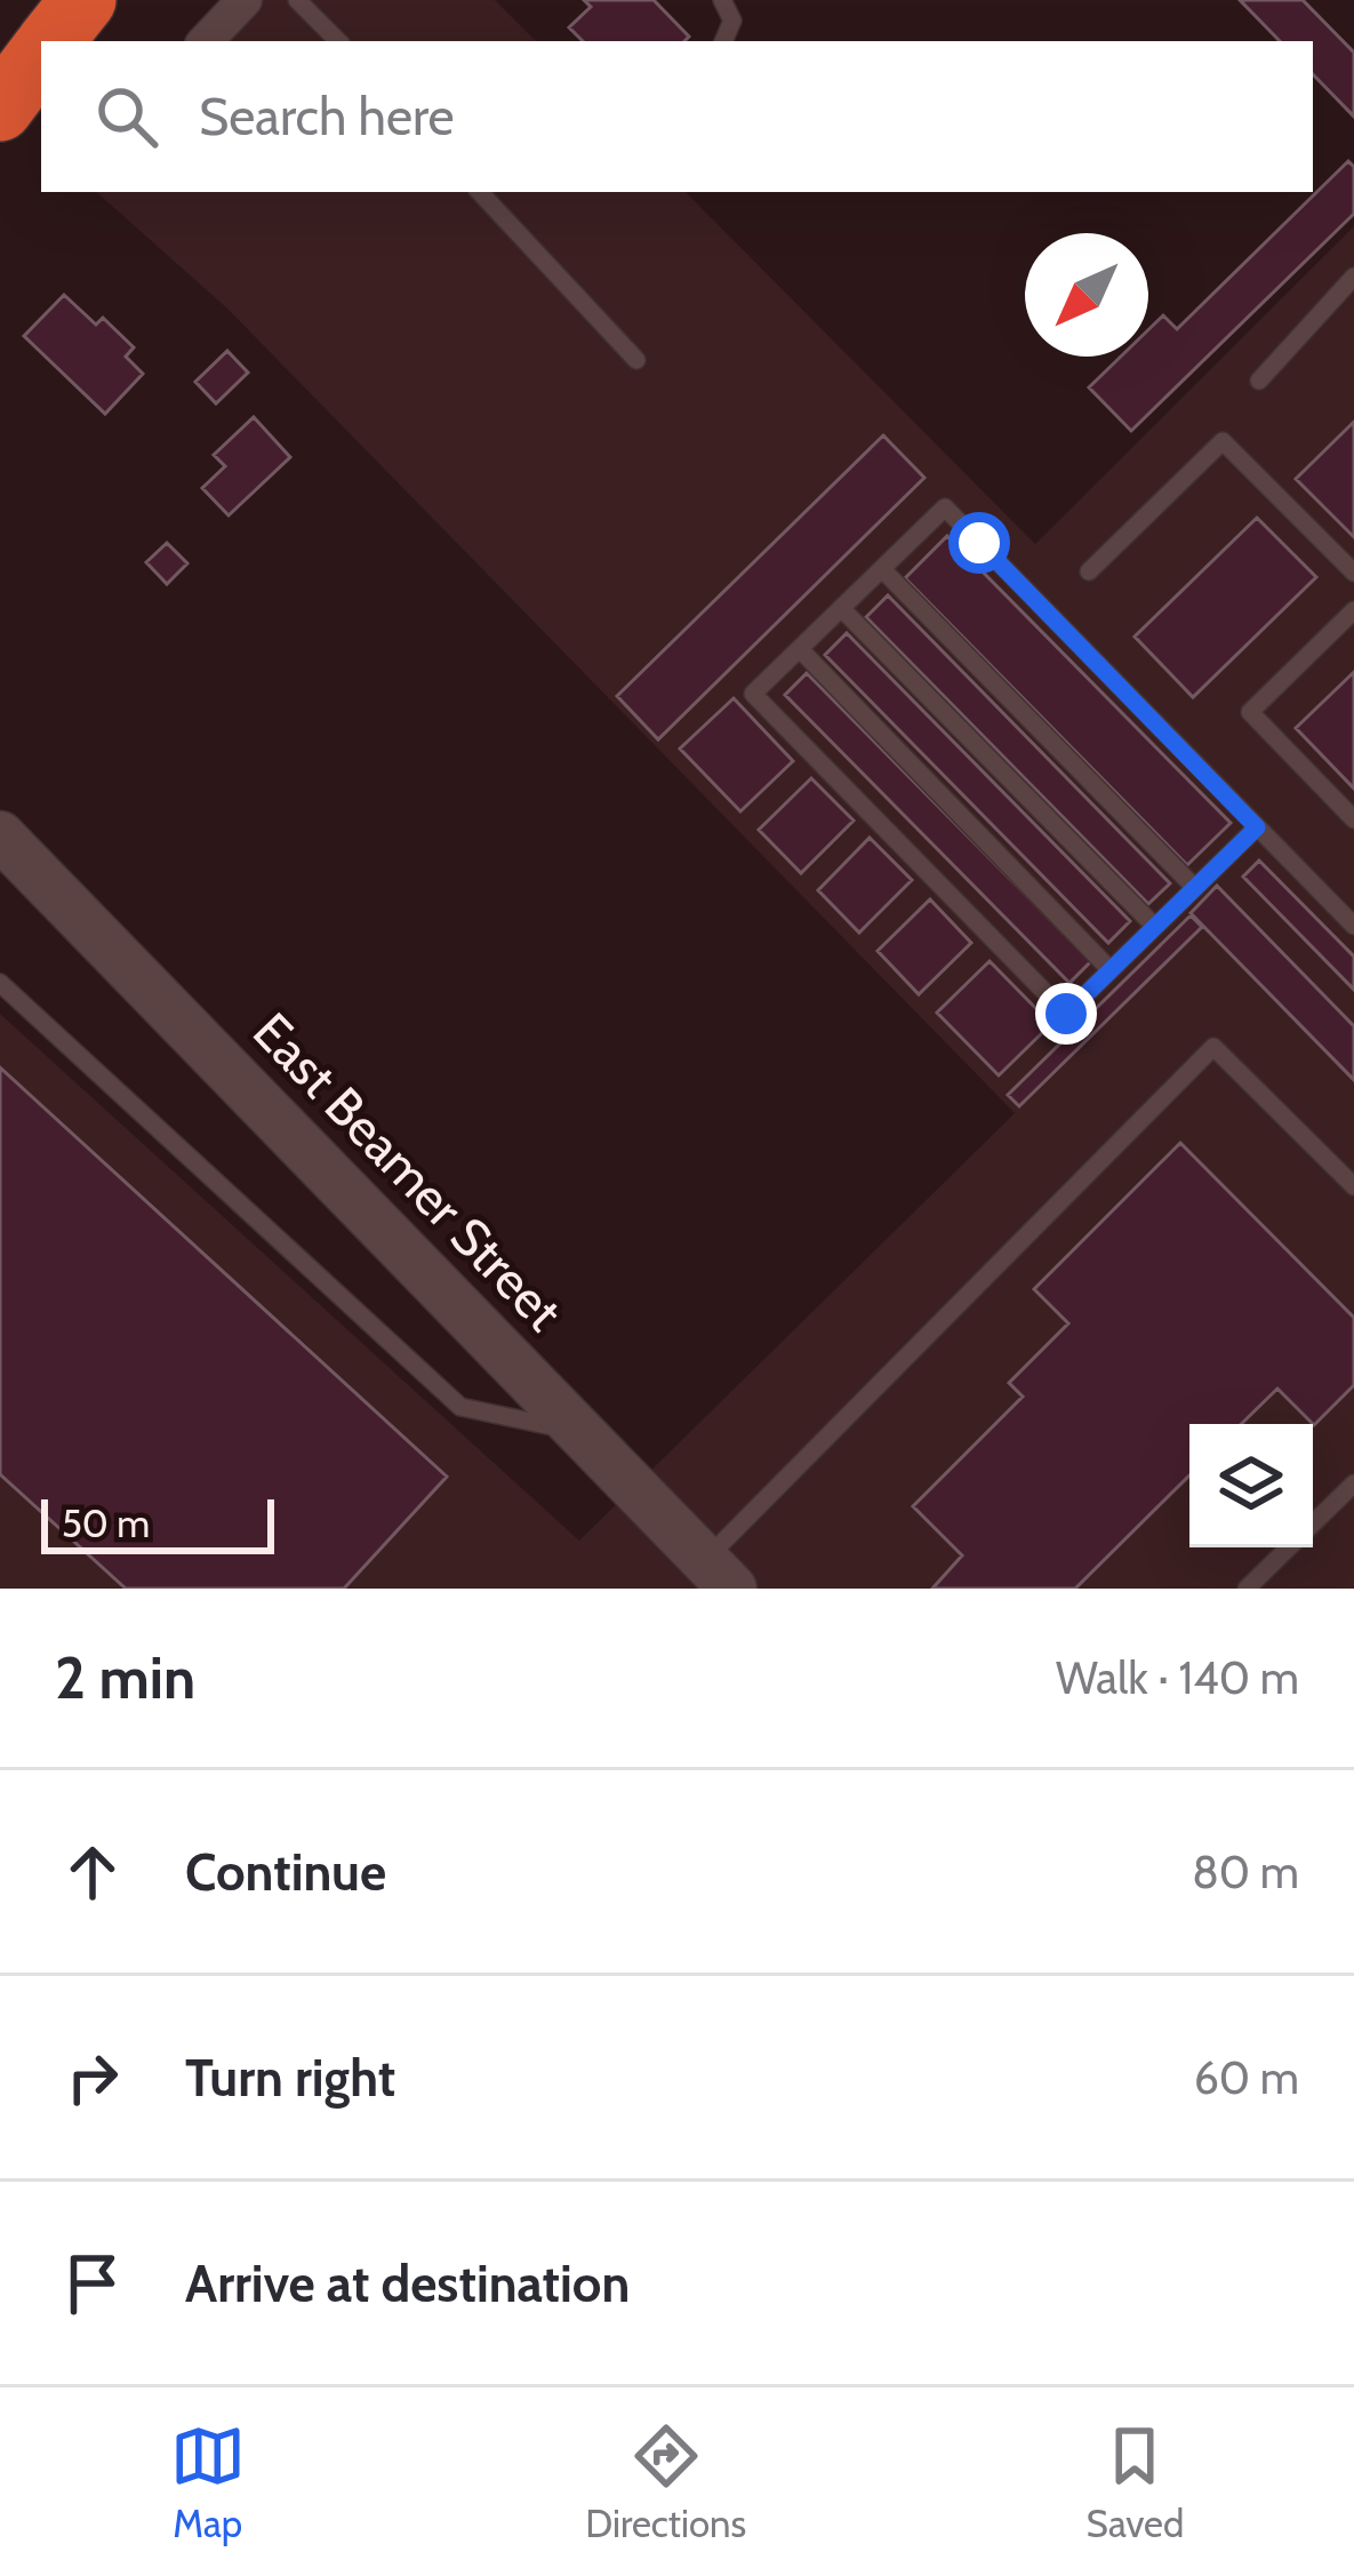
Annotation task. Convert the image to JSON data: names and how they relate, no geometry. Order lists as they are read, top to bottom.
{
  "streets": {
    "street": ["East Beamer Street"]
  },
  "scale_bar": "50 m",
  "north": "bottom left",
  "page": {
    "search": "Search here",
    "scale": "50 m",
    "heading": ["2 min", "Walk · 140 m"],
    "list": [
      ["Continue", "80 m"],
      ["Turn right", "60 m"],
      "Arrive at destination"
    ],
    "nav": ["Map", "Directions", "Saved"]
  }
}
